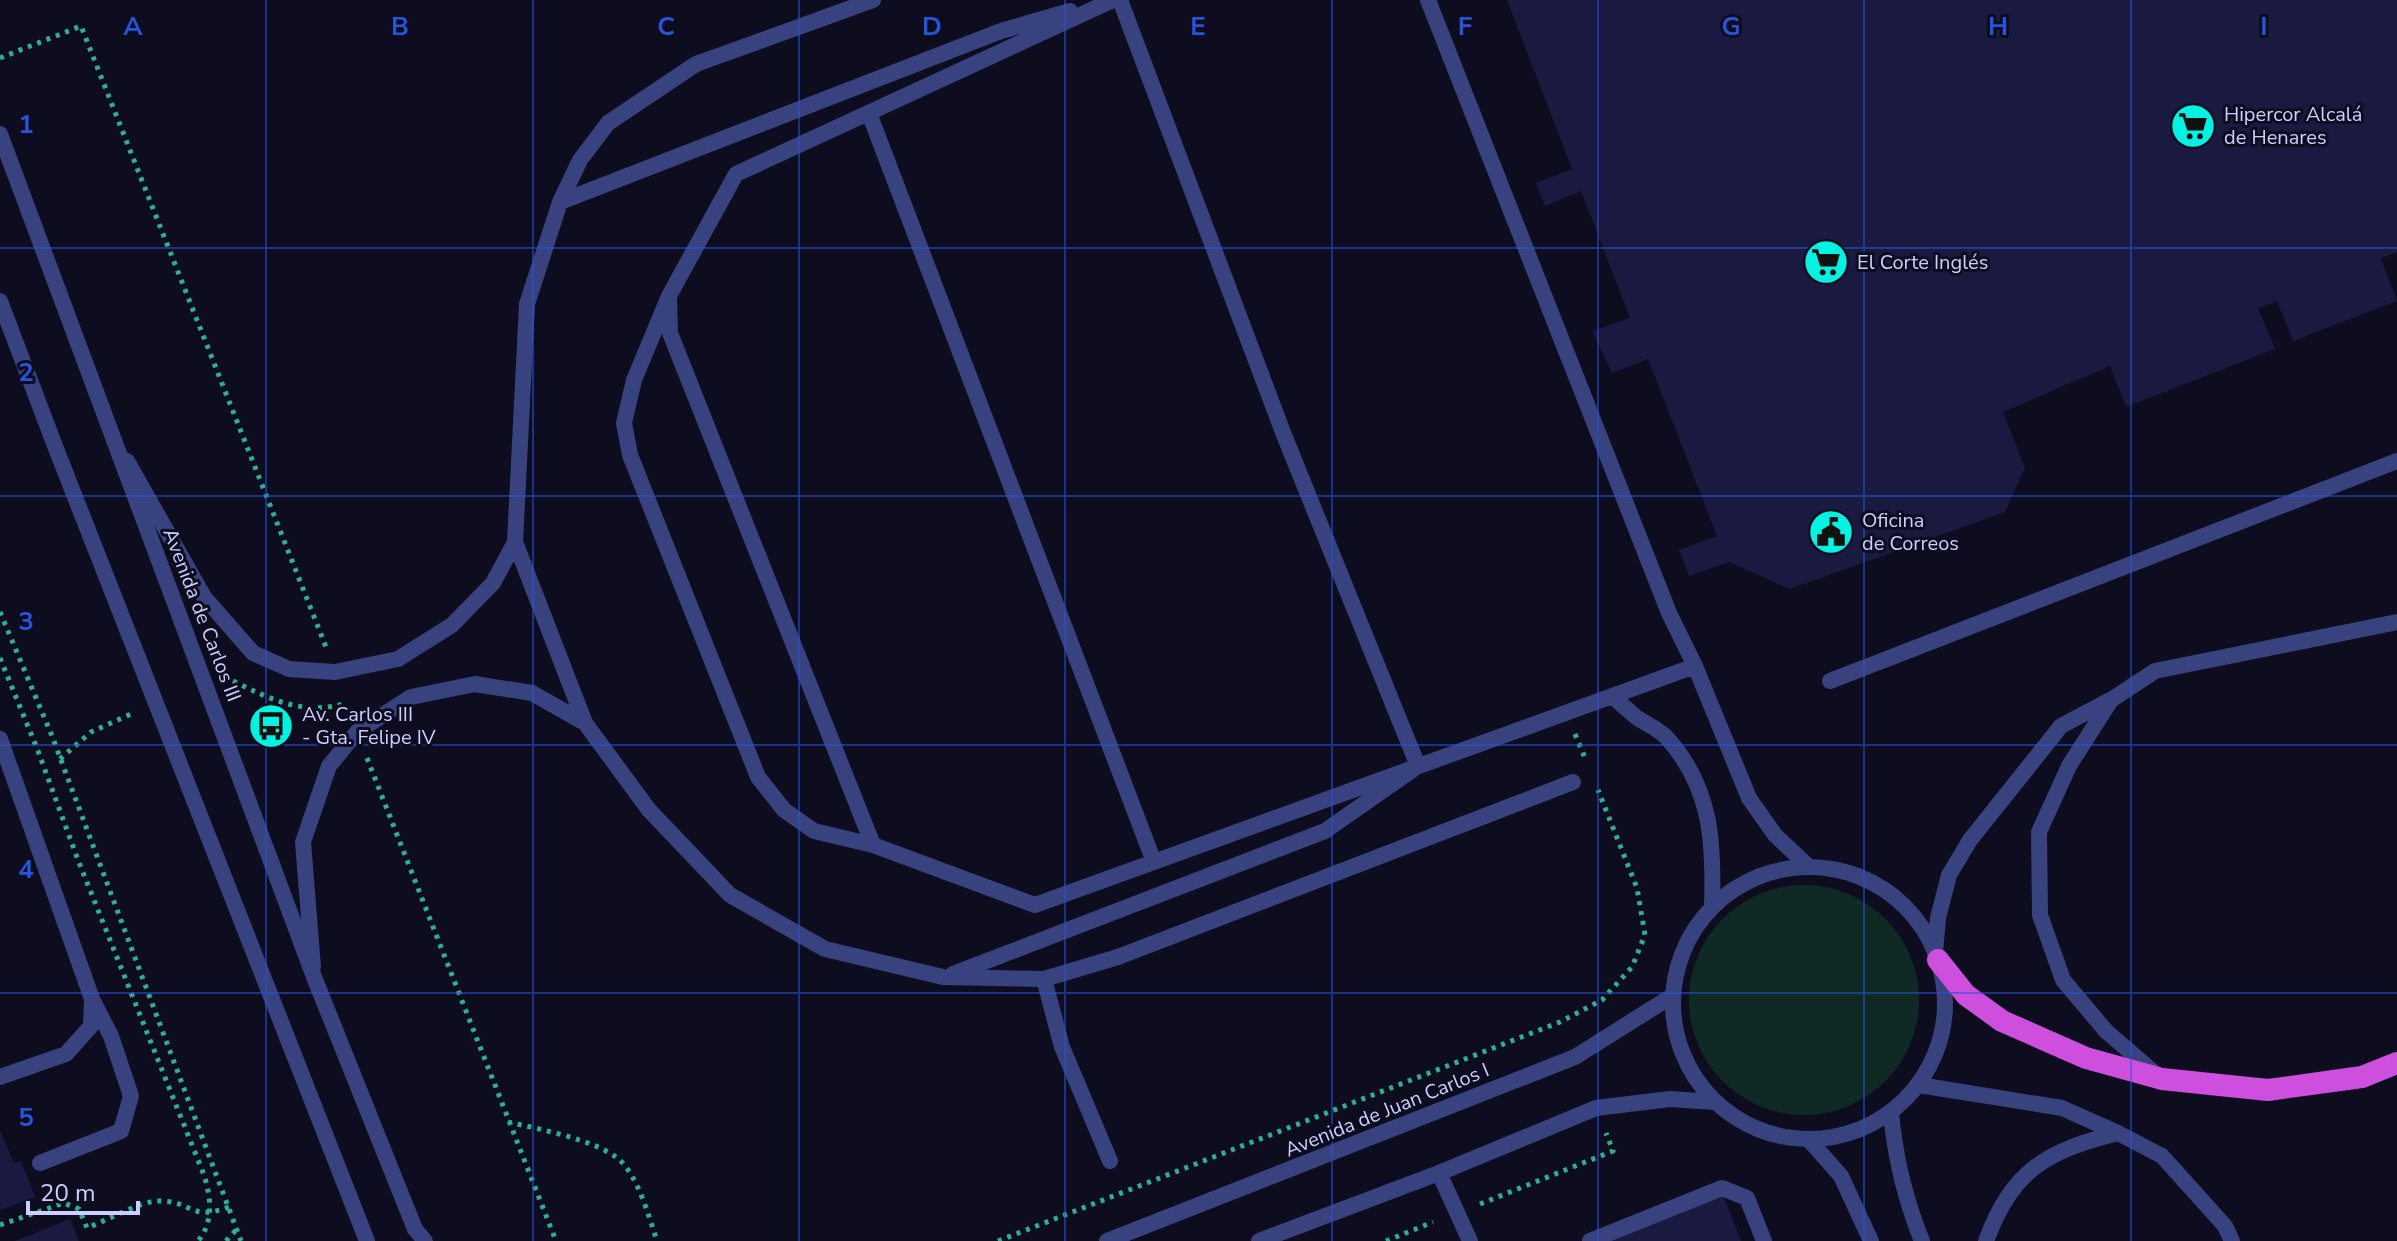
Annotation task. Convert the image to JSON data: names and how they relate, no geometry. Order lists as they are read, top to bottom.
{
  "streets": {
    "street": ["Avenida de Carlos III", "Avenida de Juan Carlos I"]
  },
  "places": {
    "supermarket": ["Hipercor Alcalá de Henares", "El Corte Inglés"],
    "public building": ["Oficina de Correos"],
    "bus stop": ["Av. Carlos III - Gta. Felipe IV"]
  },
  "scale_bar": "20 m",
  "grid": {
    "columns": [
      "A",
      "B",
      "C",
      "D",
      "E",
      "F",
      "G",
      "H",
      "I"
    ],
    "rows": [
      "1",
      "2",
      "3",
      "4",
      "5"
    ]
  }
}
